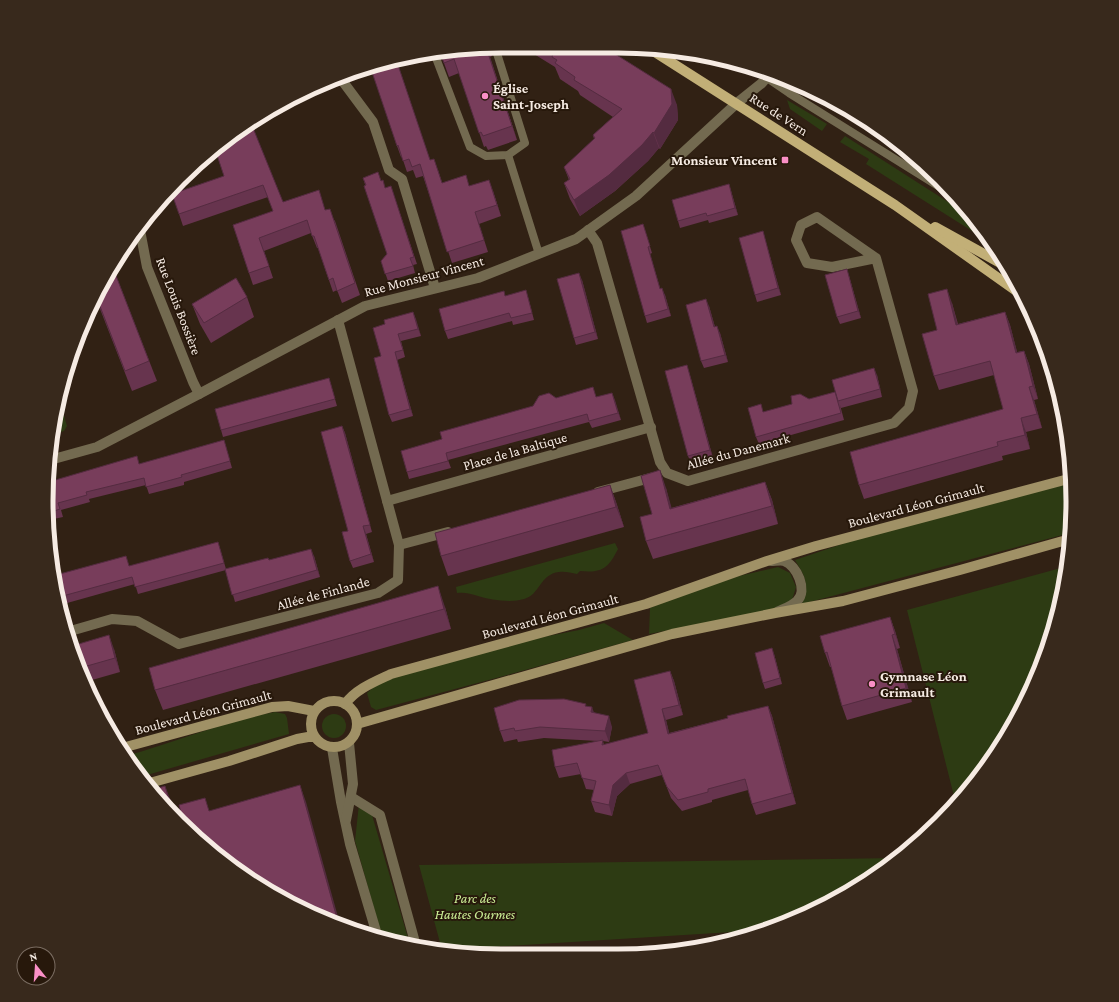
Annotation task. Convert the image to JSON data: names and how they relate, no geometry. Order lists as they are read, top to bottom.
{
  "streets": {
    "main road": ["Rue de Vern", "Boulevard Léon Grimault"],
    "street": [
      "Rue Monsieur Vincent",
      "Rue Louis Bossière",
      "Place de la Baltique",
      "Allée du Danemark",
      "Allée de Finlande"
    ]
  },
  "crossings": [
    ["Rue de Vern", "Rue Monsieur Vincent"],
    ["Rue Monsieur Vincent", "Rue Louis Bossière"],
    ["Rue Monsieur Vincent", "Allée du Danemark"],
    ["Rue Monsieur Vincent", "Allée de Finlande"],
    ["Place de la Baltique", "Allée du Danemark"],
    ["Place de la Baltique", "Allée de Finlande"]
  ],
  "parks": ["Parc des Hautes Ourmes"],
  "places": {
    "other": ["Église Saint-Joseph", "Gymnase Léon Grimault"],
    "transit": ["Monsieur Vincent"]
  },
  "north": "top"
}
